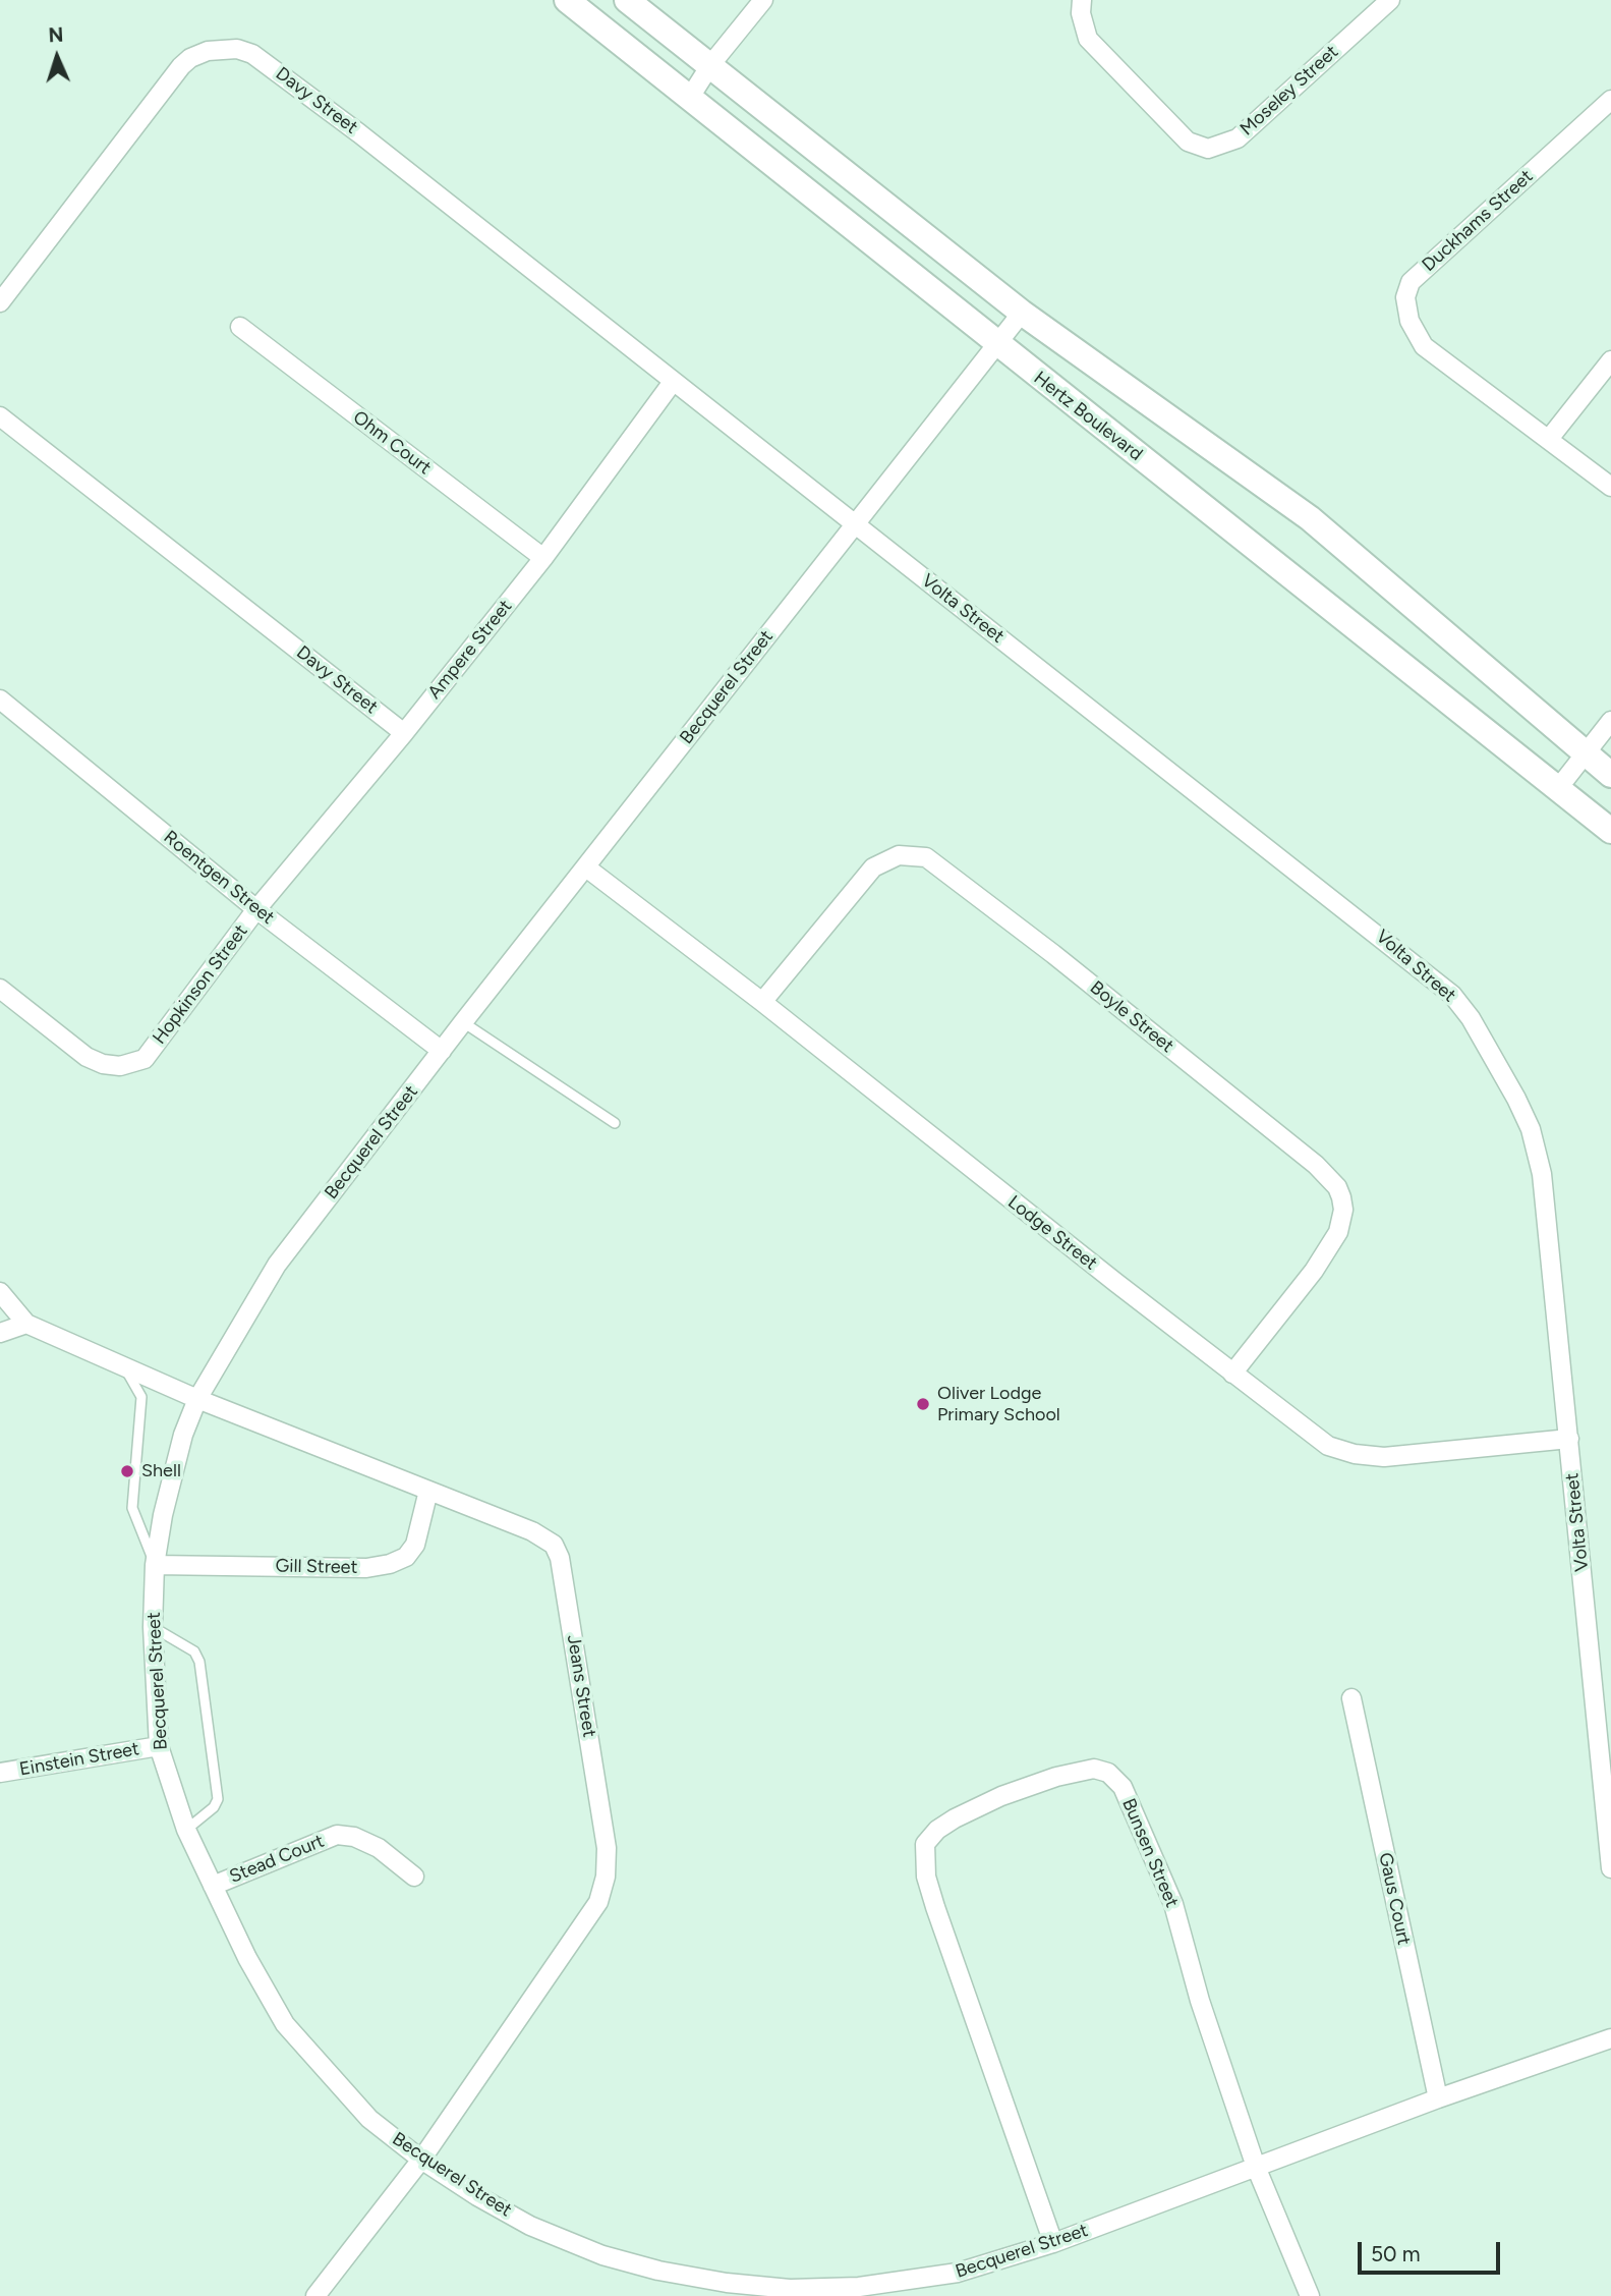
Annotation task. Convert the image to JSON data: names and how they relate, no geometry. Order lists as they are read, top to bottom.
{
  "streets": {
    "street": [
      "Moseley Street",
      "Davy Street",
      "Duckhams Street",
      "Hertz Boulevard",
      "Ohm Court",
      "Volta Street",
      "Ampere Street",
      "Becquerel Street",
      "Roentgen Street",
      "Hopkinson Street",
      "Boyle Street",
      "Lodge Street",
      "Gill Street",
      "Jeans Street",
      "Einstein Street",
      "Bunsen Street",
      "Stead Court",
      "Gaus Court"
    ]
  },
  "crossings": [
    ["Davy Street", "Volta Street"],
    ["Davy Street", "Ampere Street"],
    ["Hertz Boulevard", "Becquerel Street"],
    ["Ohm Court", "Ampere Street"],
    ["Volta Street", "Ampere Street"],
    ["Volta Street", "Becquerel Street"],
    ["Volta Street", "Lodge Street"],
    ["Ampere Street", "Roentgen Street"],
    ["Ampere Street", "Hopkinson Street"],
    ["Becquerel Street", "Roentgen Street"],
    ["Becquerel Street", "Lodge Street"],
    ["Becquerel Street", "Gill Street"],
    ["Becquerel Street", "Jeans Street"],
    ["Becquerel Street", "Einstein Street"],
    ["Becquerel Street", "Bunsen Street"],
    ["Becquerel Street", "Stead Court"],
    ["Becquerel Street", "Gaus Court"],
    ["Roentgen Street", "Hopkinson Street"],
    ["Boyle Street", "Lodge Street"],
    ["Gill Street", "Jeans Street"]
  ],
  "places": ["Oliver Lodge Primary School", "Shell"],
  "scale_bar": "50 m",
  "north": "top"
}
